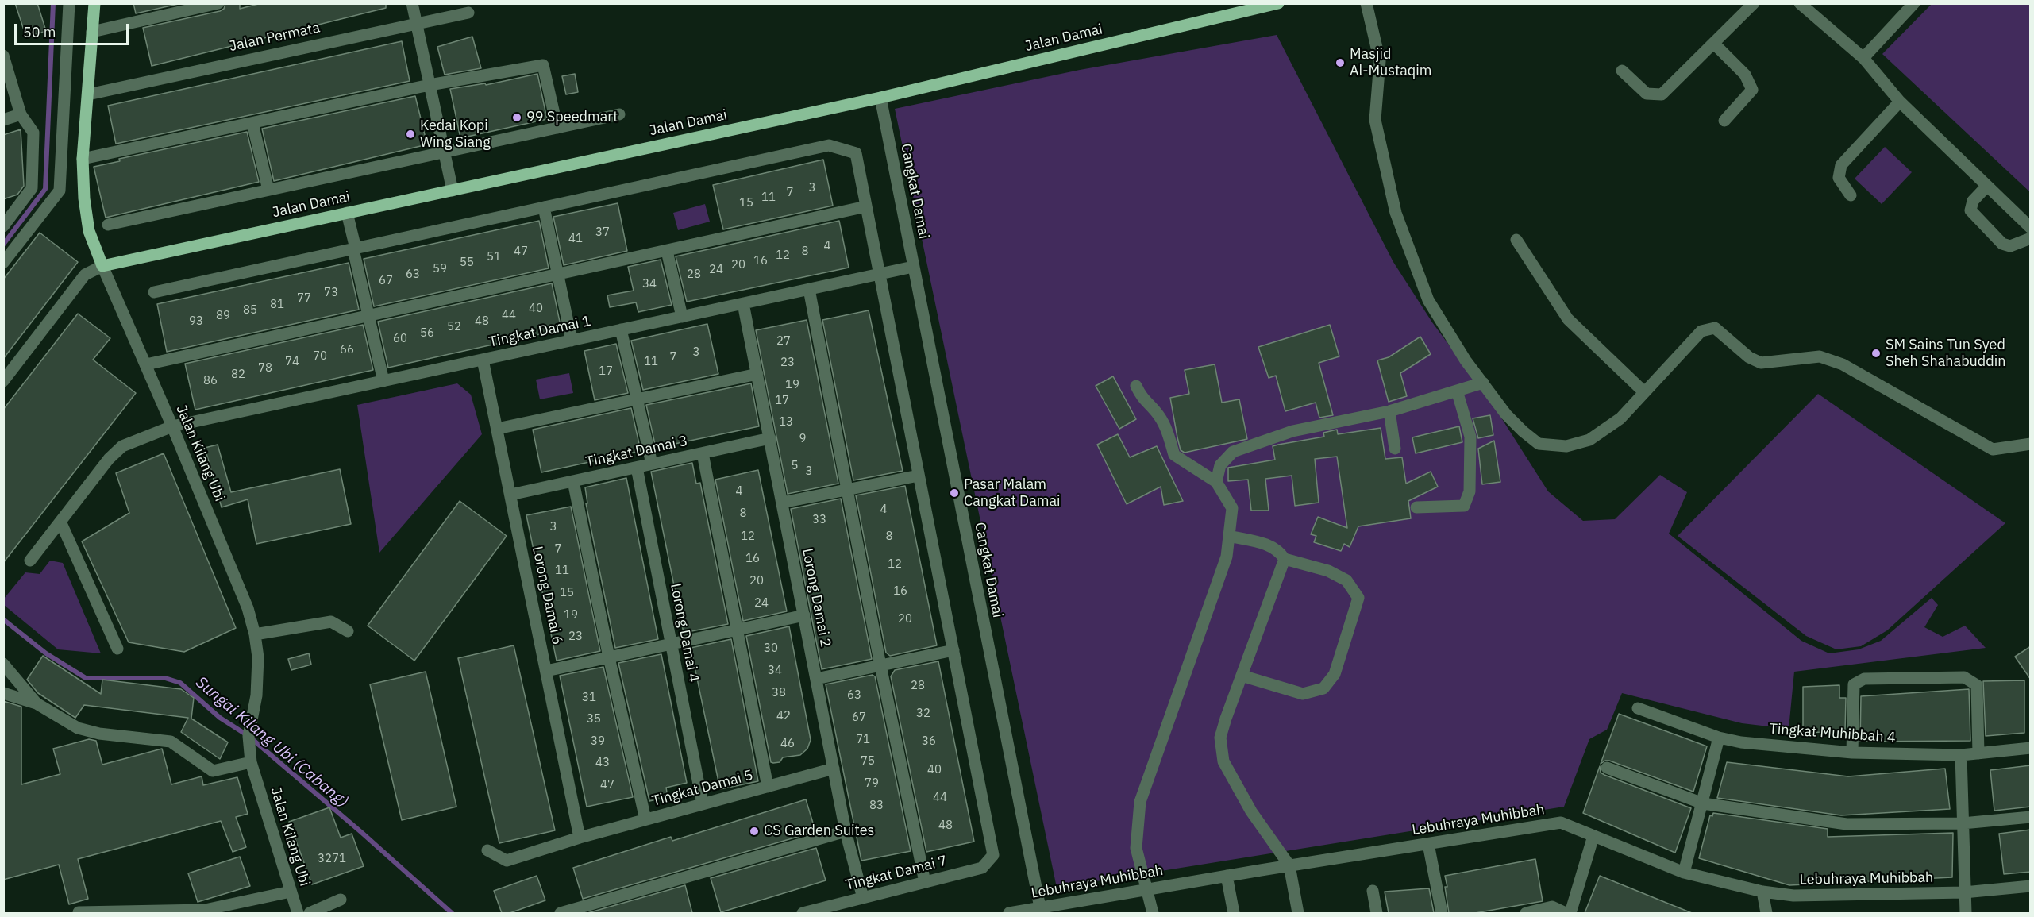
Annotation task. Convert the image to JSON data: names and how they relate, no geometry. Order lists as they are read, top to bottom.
{
  "streets": {
    "main road": ["Jalan Damai", "Jalan Kilang Ubi"],
    "street": [
      "Jalan Permata",
      "Cangkat Damai",
      "Tingkat Damai 1",
      "Tingkat Damai 3",
      "Lorong Damai 6",
      "Lorong Damai 2",
      "Lorong Damai 4",
      "Tingkat Muhibbah 4",
      "Tingkat Damai 5",
      "Lebuhraya Muhibbah",
      "Tingkat Damai 7"
    ]
  },
  "crossings": [
    ["Jalan Permata", "Jalan Kilang Ubi"],
    ["Jalan Damai", "Cangkat Damai"],
    ["Jalan Damai", "Jalan Kilang Ubi"],
    ["Cangkat Damai", "Tingkat Damai 1"],
    ["Cangkat Damai", "Lebuhraya Muhibbah"],
    ["Tingkat Damai 1", "Jalan Kilang Ubi"],
    ["Tingkat Damai 1", "Lorong Damai 6"],
    ["Tingkat Damai 1", "Lorong Damai 2"],
    ["Tingkat Damai 3", "Lorong Damai 6"],
    ["Tingkat Damai 3", "Lorong Damai 2"],
    ["Tingkat Damai 3", "Lorong Damai 4"],
    ["Lorong Damai 6", "Tingkat Damai 5"],
    ["Lorong Damai 2", "Tingkat Damai 5"],
    ["Lorong Damai 2", "Tingkat Damai 7"],
    ["Lorong Damai 4", "Tingkat Damai 5"]
  ],
  "water": ["Sungai Kilang Ubi (Cabang)"],
  "places": [
    "Masjid Al-Mustaqim",
    "99 Speedmart",
    "Kedai Kopi Wing Siang",
    "SM Sains Tun Syed Sheh Shahabuddin",
    "Pasar Malam Cangkat Damai",
    "CS Garden Suites"
  ],
  "house_numbers": [
    "3",
    "7",
    "11",
    "15",
    "37",
    "41",
    "4",
    "47",
    "8",
    "12",
    "51",
    "16",
    "55",
    "20",
    "59",
    "24",
    "63",
    "28",
    "67",
    "34",
    "73",
    "77",
    "81",
    "40",
    "85",
    "44",
    "89",
    "93",
    "48",
    "52",
    "56",
    "60",
    "27",
    "66",
    "3",
    "70",
    "7",
    "74",
    "11",
    "23",
    "78",
    "17",
    "82",
    "86",
    "19",
    "17",
    "13",
    "9",
    "5",
    "3",
    "4",
    "4",
    "8",
    "33",
    "3",
    "12",
    "8",
    "7",
    "16",
    "12",
    "11",
    "20",
    "16",
    "15",
    "24",
    "19",
    "20",
    "23",
    "30",
    "34",
    "28",
    "38",
    "63",
    "31",
    "32",
    "42",
    "67",
    "35",
    "71",
    "39",
    "36",
    "46",
    "75",
    "43",
    "40",
    "79",
    "47",
    "44",
    "83",
    "48",
    "3271"
  ],
  "scale_bar": "50 m"
}
